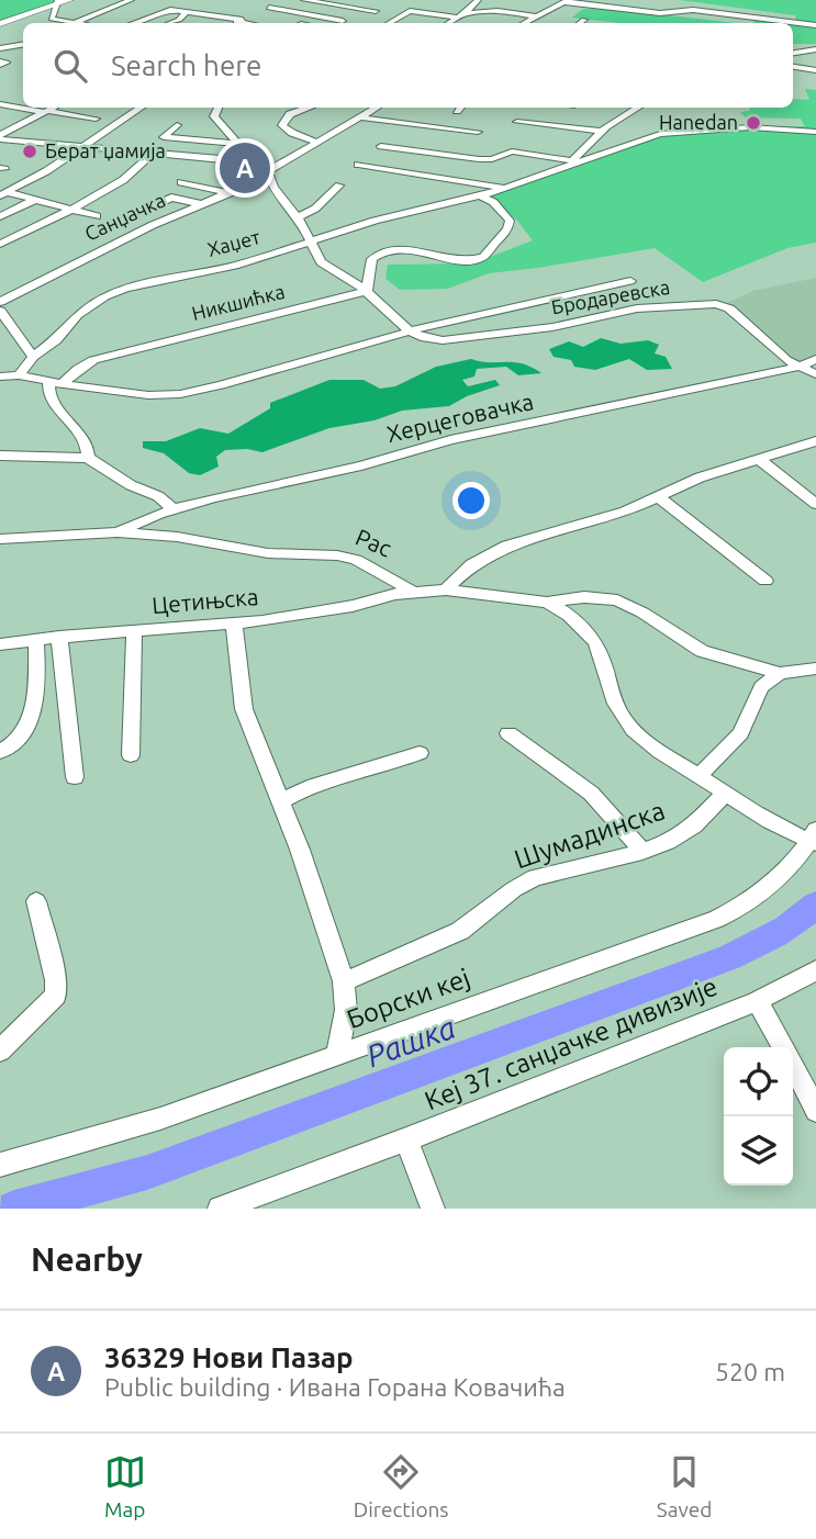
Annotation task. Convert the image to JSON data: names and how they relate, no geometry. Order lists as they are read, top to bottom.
{
  "streets": {
    "street": [
      "Санџачка",
      "Хаџет",
      "Бродаревска",
      "Никшићка",
      "Херцеговачка",
      "Рас",
      "Цетињска",
      "Шумадинска",
      "Борски кеј",
      "Кеј 37. санџачке дивизије"
    ]
  },
  "crossings": [
    ["Хаџет", "Бродаревска"],
    ["Бродаревска", "Никшићка"],
    ["Бродаревска", "Херцеговачка"],
    ["Херцеговачка", "Рас"],
    ["Рас", "Цетињска"]
  ],
  "water": ["Рашка"],
  "places": ["Hanedan", "Берат џамија"],
  "page": {
    "search": "Search here",
    "pins": "A",
    "heading": "Nearby",
    "list": [
      {
        "mark": "A",
        "name": "36329 Нови Пазар",
        "note": "Public building · Ивана Горана Ковачића",
        "value": "520 m"
      }
    ],
    "nav": ["Map", "Directions", "Saved"]
  }
}
